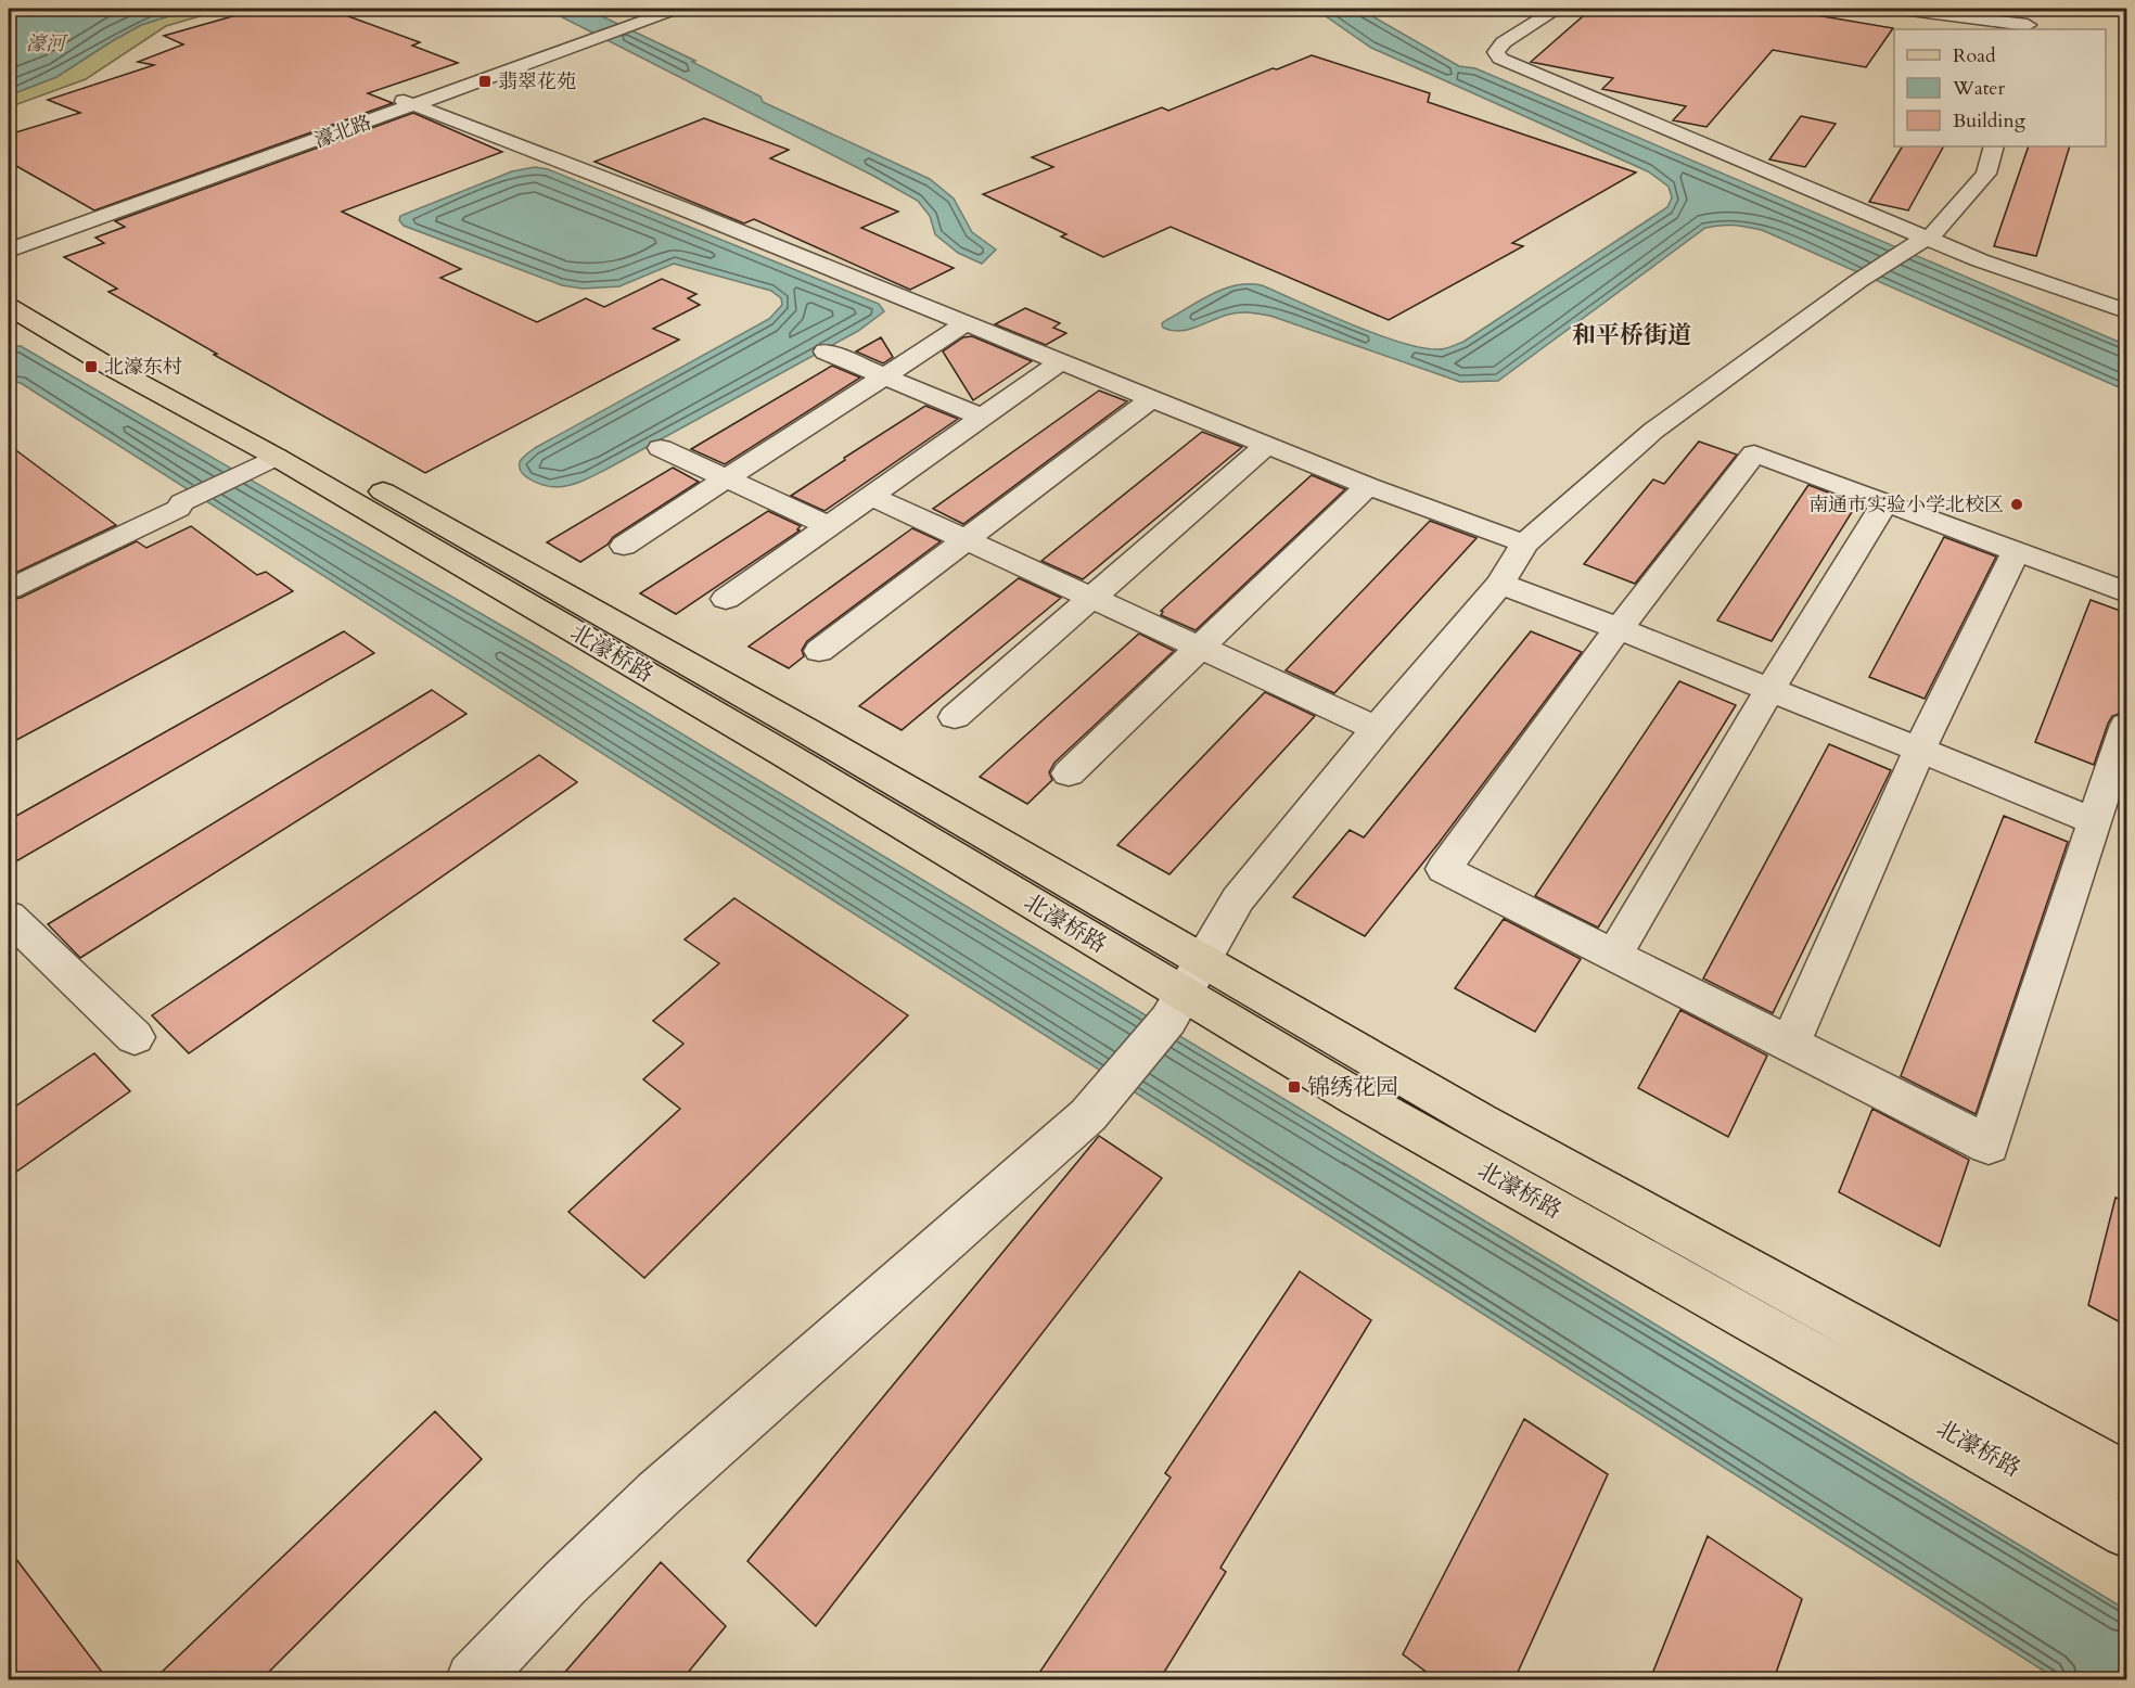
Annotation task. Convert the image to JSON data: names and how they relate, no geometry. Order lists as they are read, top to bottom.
{
  "streets": {
    "main road": ["北濠桥路"],
    "street": ["濠北路"]
  },
  "districts": ["和平桥街道"],
  "water": ["濠河"],
  "places": {
    "transit": ["翡翠花苑", "北濠东村", "锦绣花园"],
    "other": ["南通市实验小学北校区"]
  },
  "legend": ["Road", "Water", "Building"]
}
